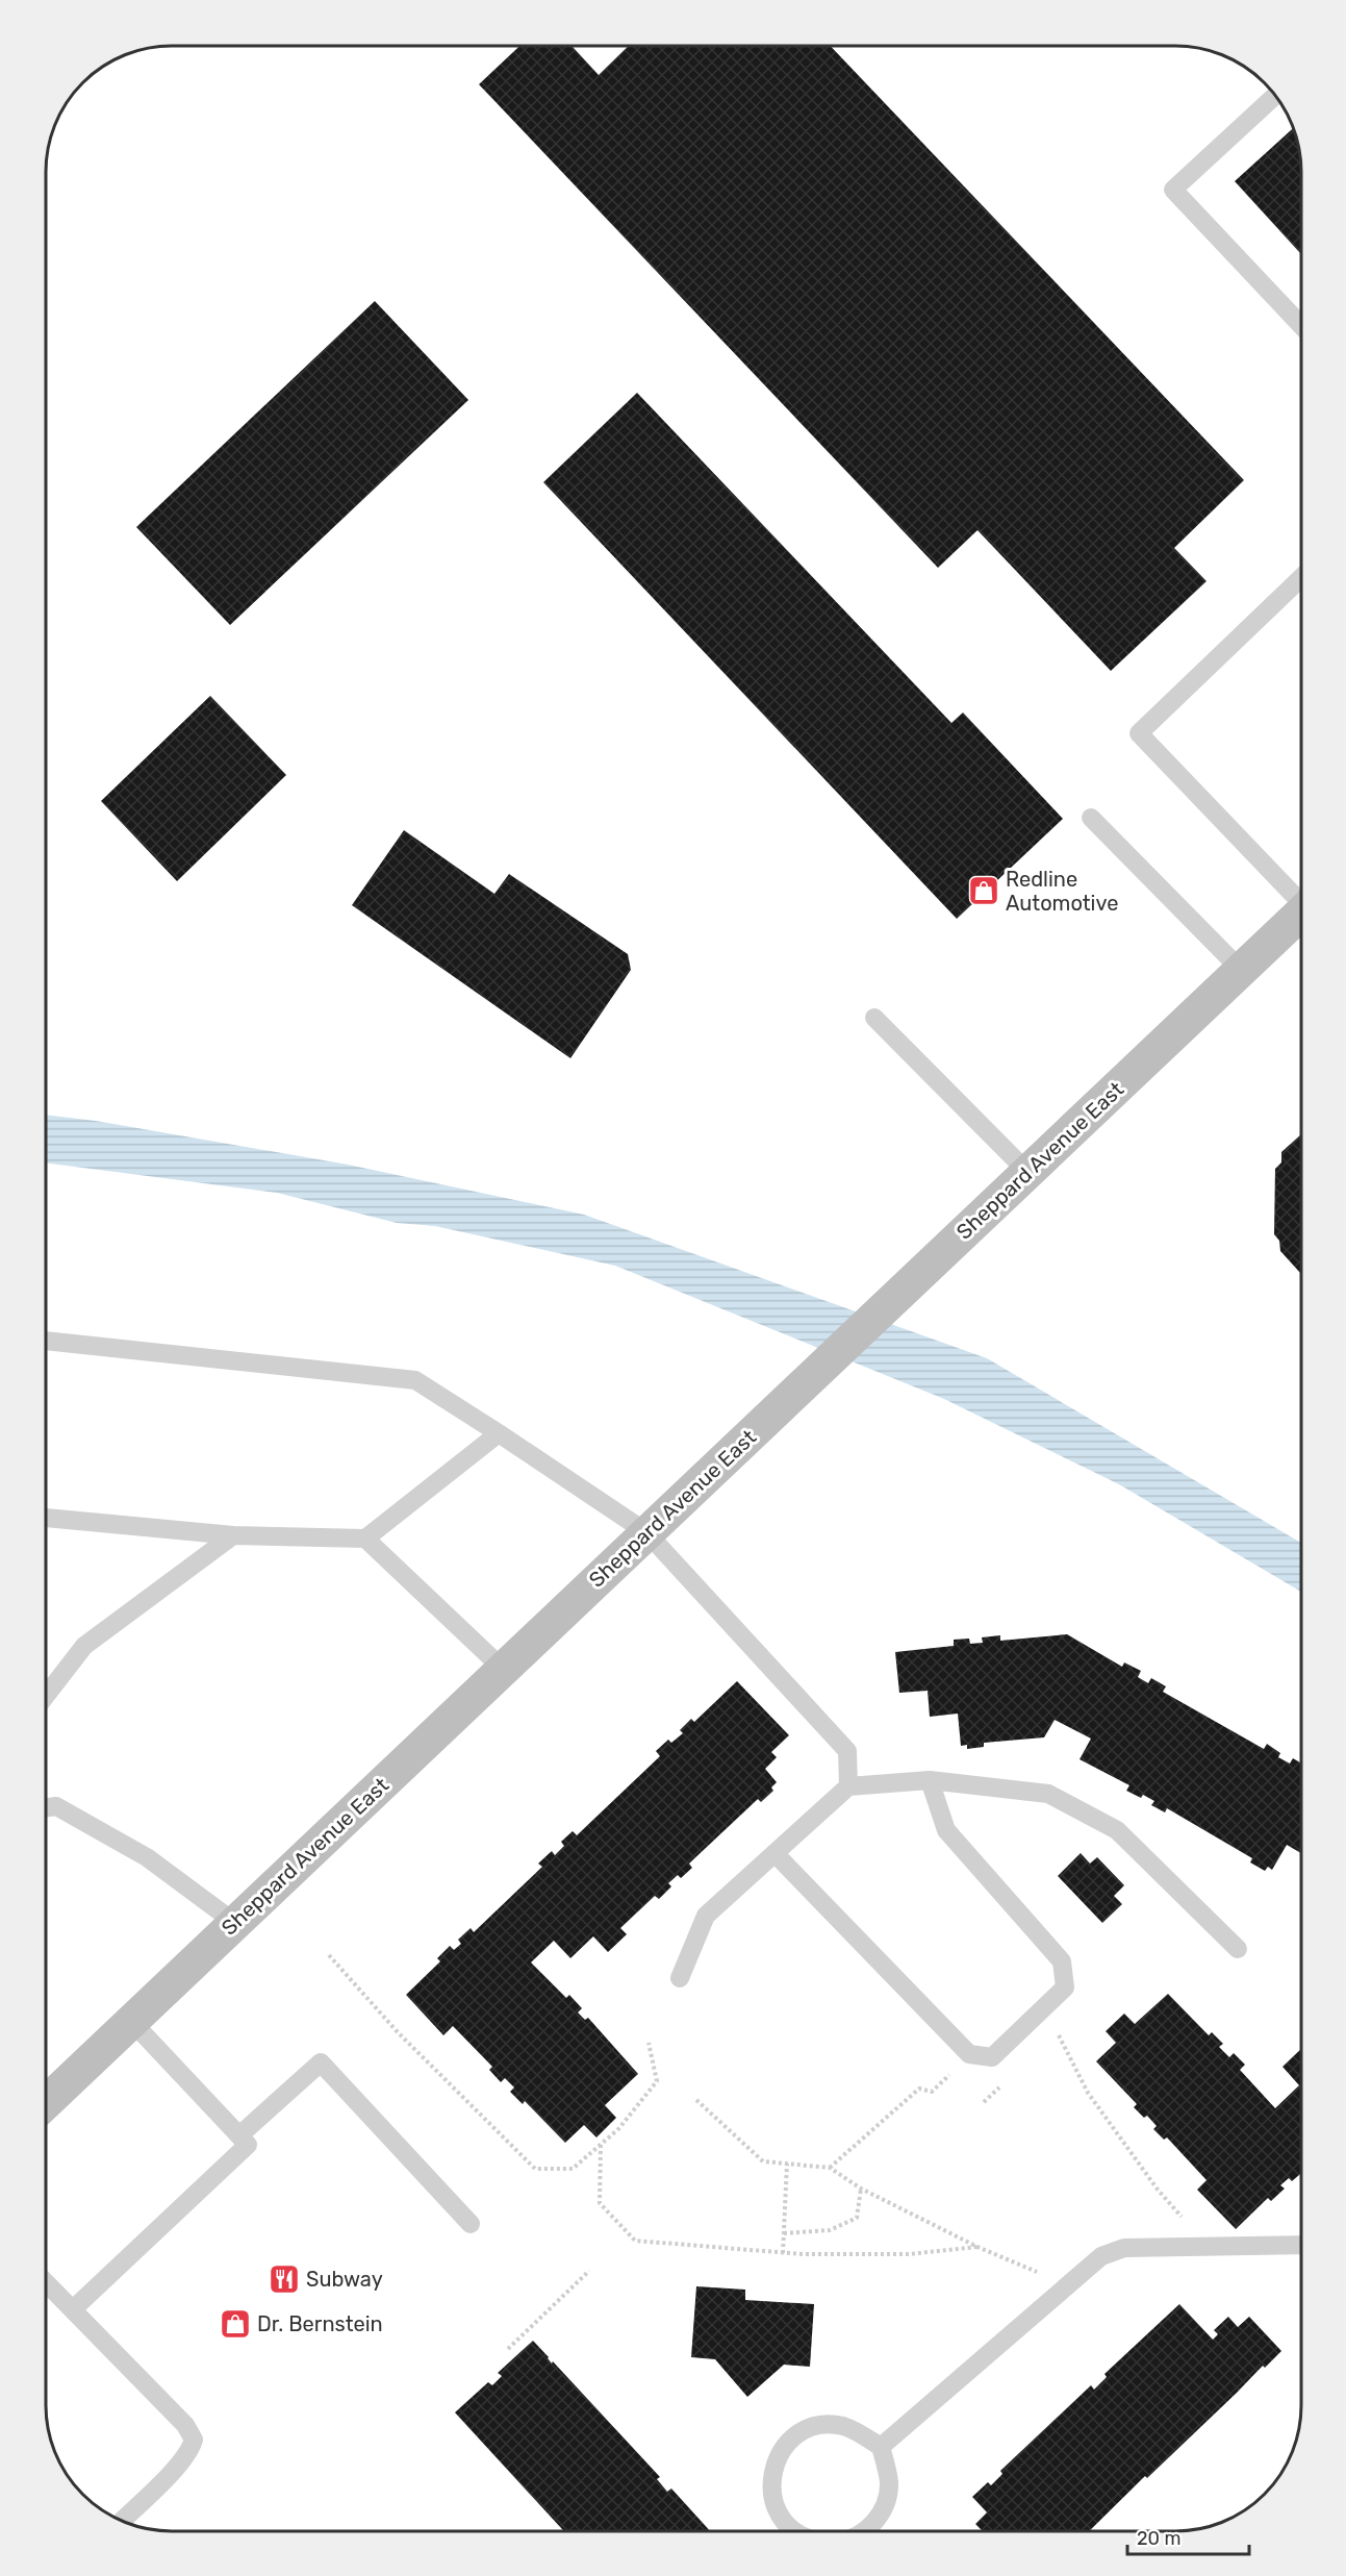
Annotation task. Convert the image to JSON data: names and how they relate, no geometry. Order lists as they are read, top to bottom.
{
  "streets": {
    "main road": ["Sheppard Avenue East"]
  },
  "places": {
    "shop": ["Redline Automotive", "Dr. Bernstein"],
    "restaurant": ["Subway"]
  },
  "scale_bar": "20 m"
}
